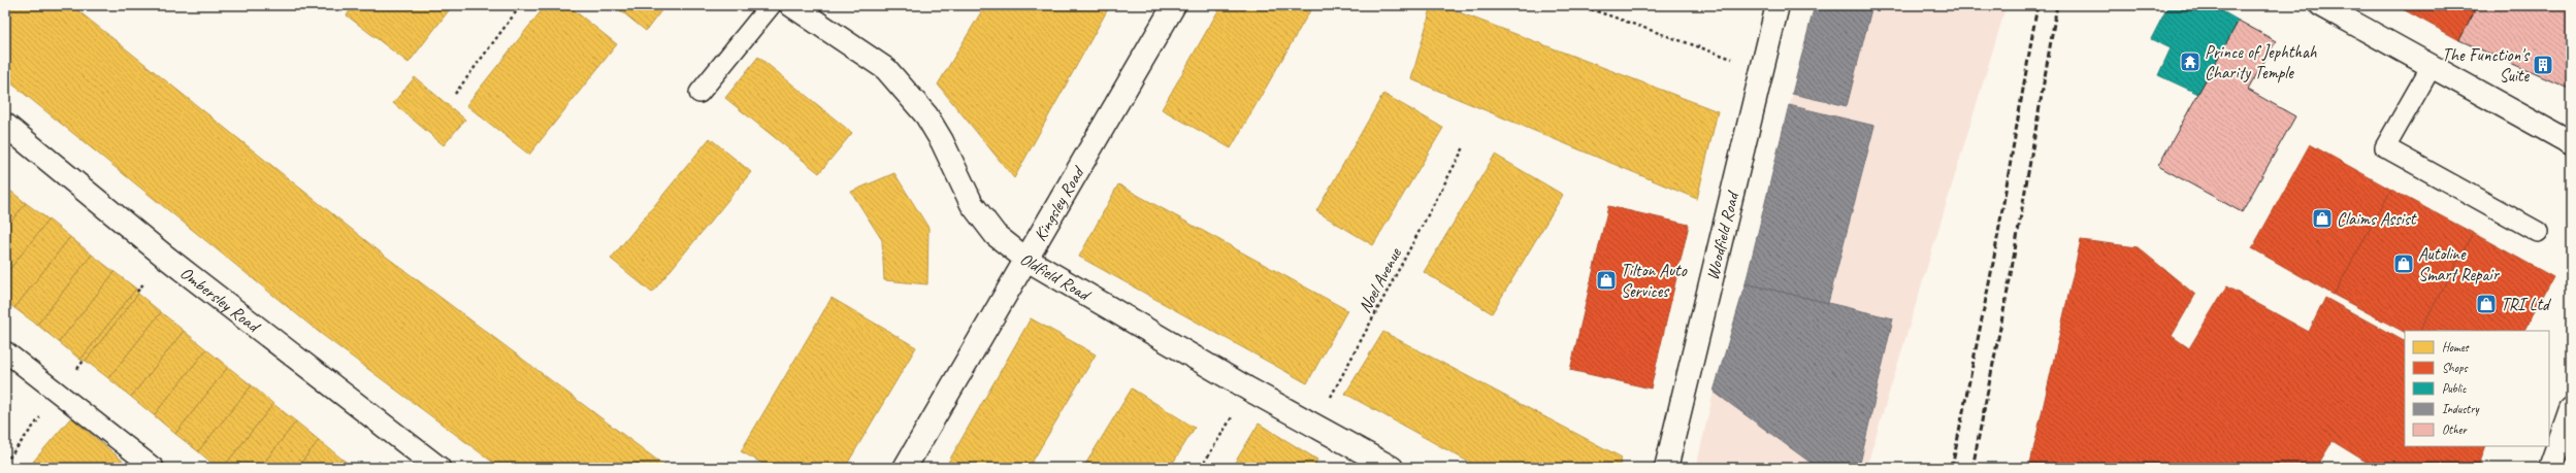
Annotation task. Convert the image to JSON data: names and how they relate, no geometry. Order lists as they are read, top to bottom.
{
  "streets": {
    "street": [
      "Kingsley Road",
      "Woodfield Road",
      "Oldfield Road",
      "Ombersley Road"
    ],
    "path": ["Noel Avenue"]
  },
  "crossings": [
    ["Kingsley Road", "Oldfield Road"],
    ["Oldfield Road", "Noel Avenue"]
  ],
  "places": {
    "temple": ["Prince of Jephthah Charity Temple"],
    "building": ["The Function's Suite"],
    "shop": [
      "Claims Assist",
      "Autoline Smart Repair",
      "Tilton Auto Services",
      "TRI Ltd"
    ]
  },
  "legend": [
    "Homes",
    "Shops",
    "Public",
    "Industry",
    "Other"
  ]
}
